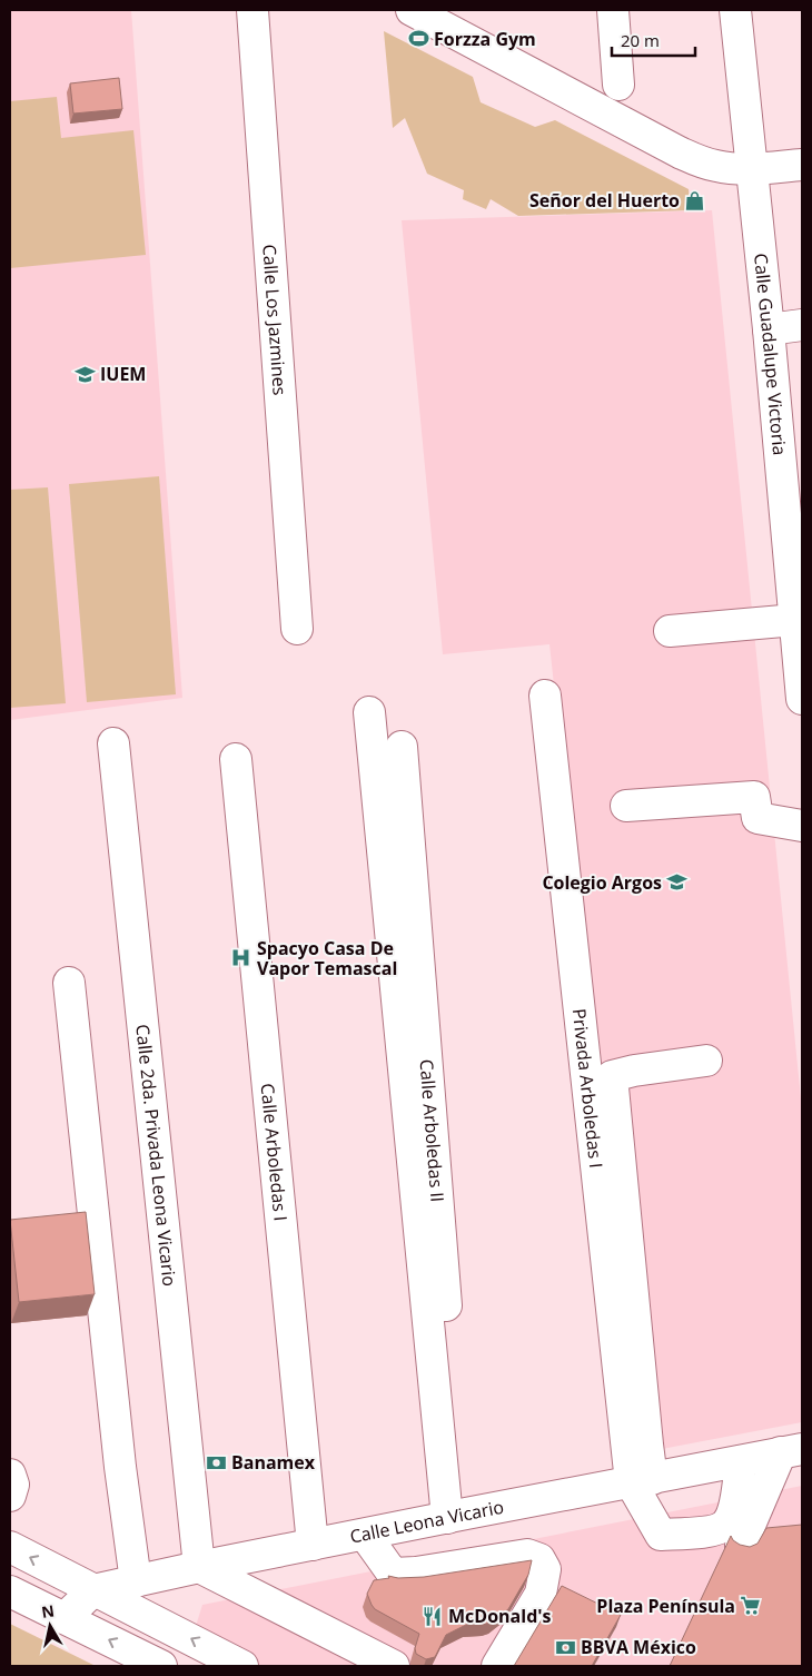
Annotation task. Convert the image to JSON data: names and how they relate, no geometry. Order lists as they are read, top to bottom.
{
  "streets": {
    "main road": [
      "Calle Los Jazmines",
      "Calle Guadalupe Victoria",
      "Privada Arboledas I",
      "Calle Arboledas II",
      "Calle Arboledas I",
      "Calle 2da. Privada Leona Vicario",
      "Calle Leona Vicario"
    ]
  },
  "crossings": [
    ["Privada Arboledas I", "Calle Leona Vicario"],
    ["Calle Arboledas II", "Calle Leona Vicario"],
    ["Calle Arboledas I", "Calle Leona Vicario"],
    ["Calle 2da. Privada Leona Vicario", "Calle Leona Vicario"]
  ],
  "places": {
    "sports": ["Forzza Gym"],
    "shop": ["Señor del Huerto"],
    "school or university": ["IUEM", "Colegio Argos"],
    "hospital": ["Spacyo Casa De Vapor Temascal"],
    "bank": ["Banamex", "BBVA México"],
    "supermarket": ["Plaza Península"],
    "restaurant": ["McDonald's"]
  },
  "scale_bar": "20 m",
  "north": "top"
}
